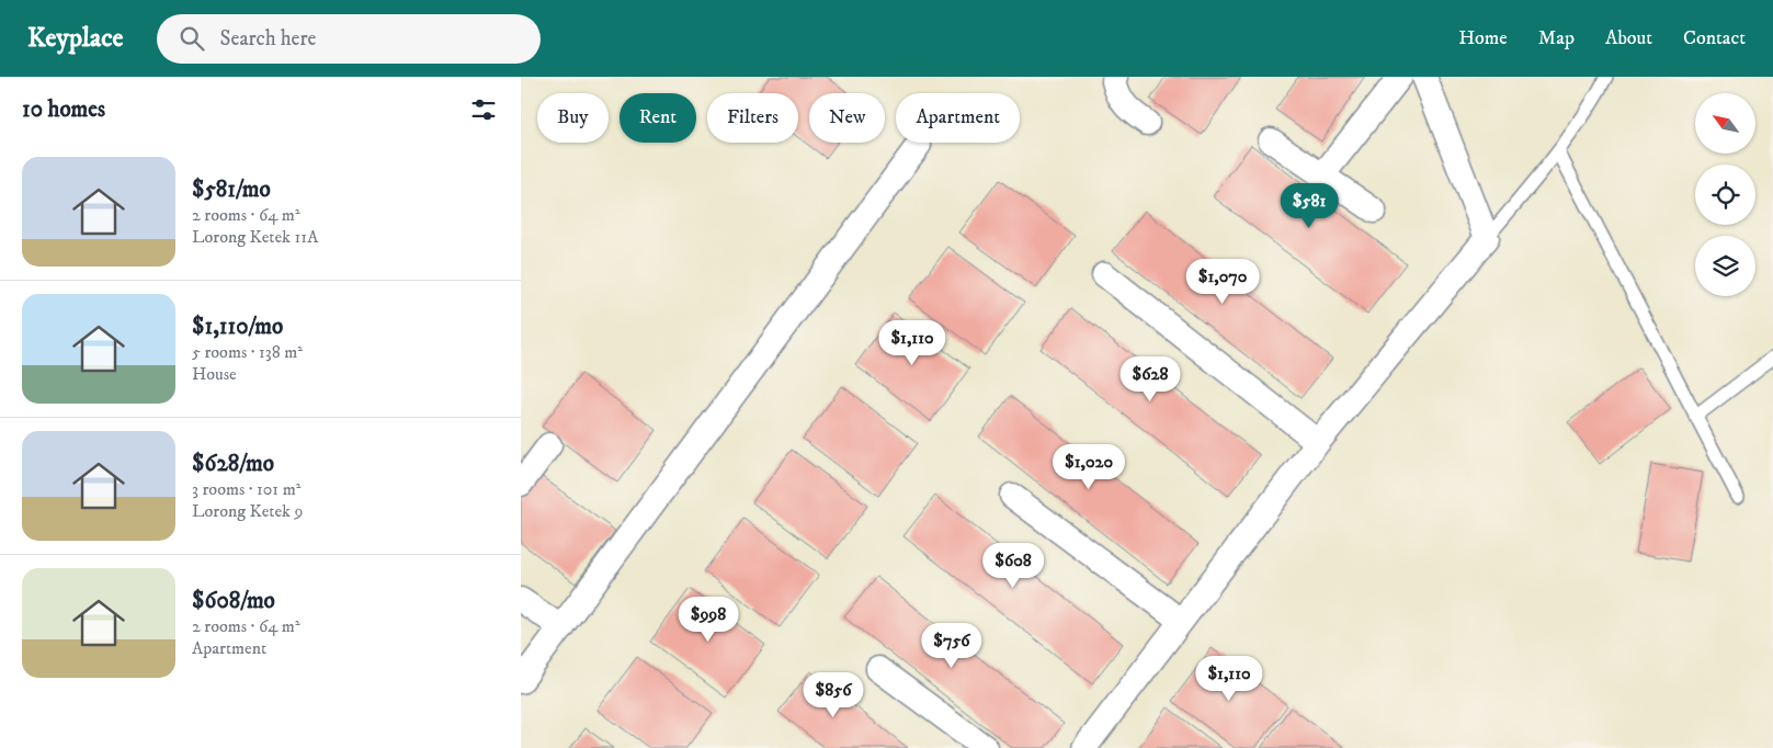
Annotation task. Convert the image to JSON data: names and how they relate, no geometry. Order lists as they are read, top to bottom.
{
  "north": "top left",
  "page": {
    "header": "Keyplace",
    "search": "Search here",
    "nav": [
      "Home",
      "Map",
      "About",
      "Contact"
    ],
    "heading": "10 homes",
    "chip": [
      "Buy",
      "Rent",
      "Filters",
      "New",
      "Apartment"
    ],
    "list": [
      {
        "name": "$581/mo",
        "note": "2 rooms · 64 m² · Lorong Ketek 11A"
      },
      {
        "name": "$1,110/mo",
        "note": "5 rooms · 138 m² · House"
      },
      {
        "name": "$628/mo",
        "note": "3 rooms · 101 m² · Lorong Ketek 9"
      },
      {
        "name": "$608/mo",
        "note": "2 rooms · 64 m² · Apartment"
      }
    ],
    "price": [
      "$581",
      "$1,070",
      "$1,110",
      "$628",
      "$1,020",
      "$608",
      "$998",
      "$756",
      "$1,110",
      "$856"
    ]
  }
}
